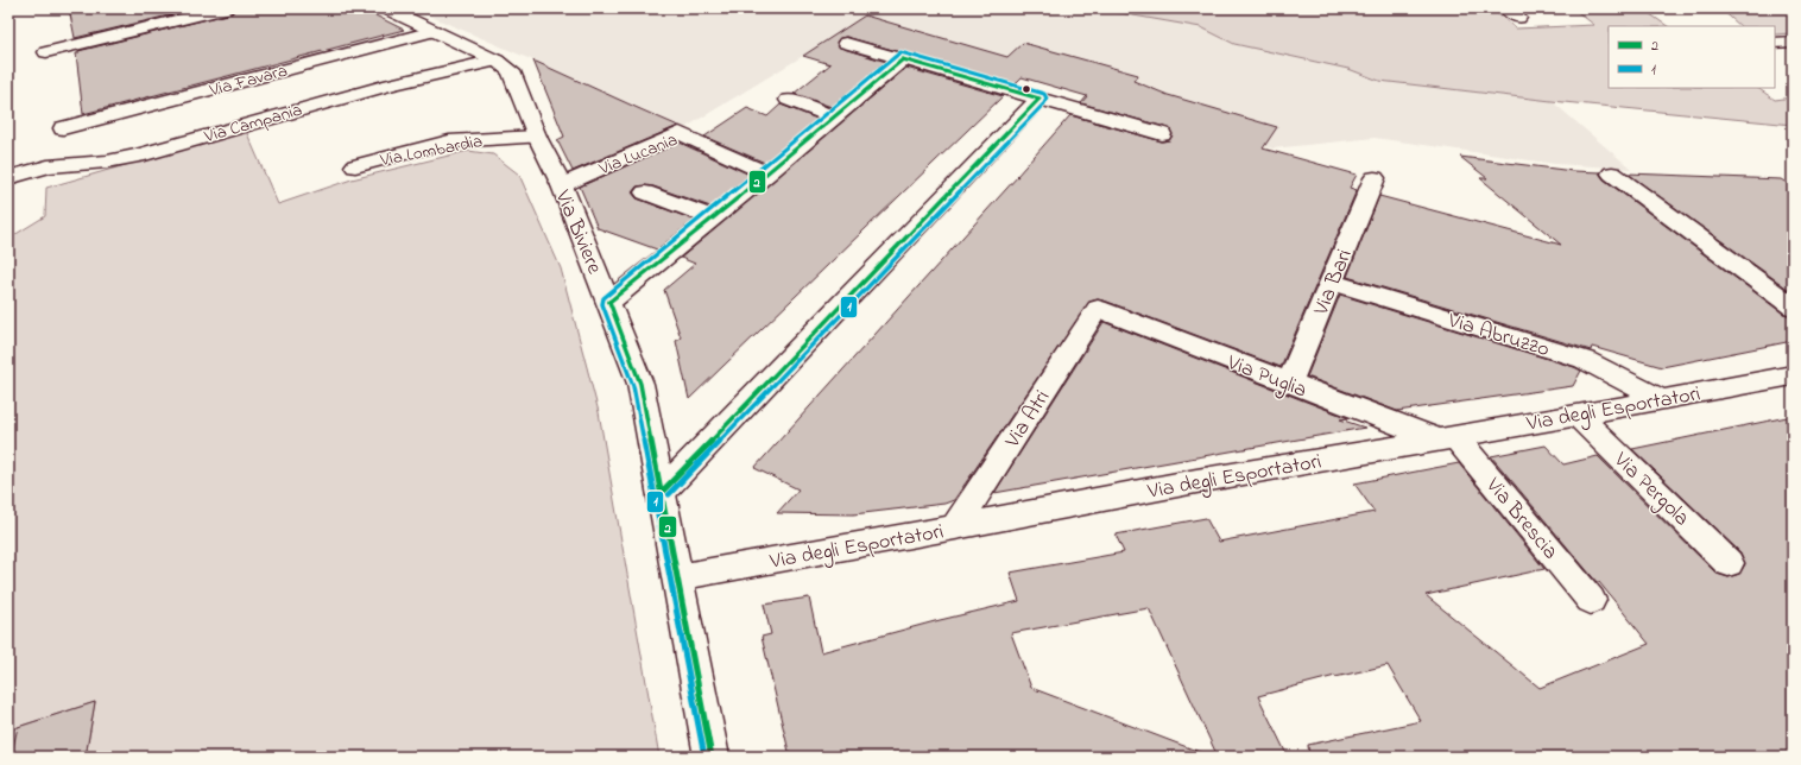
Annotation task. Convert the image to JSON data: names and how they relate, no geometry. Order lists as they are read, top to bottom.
{
  "streets": {
    "street": [
      "Via Favara",
      "Via Campania",
      "Via Lombardia",
      "Via Lucania",
      "Via Biviere",
      "Via Bari",
      "Via Abruzzo",
      "Via Puglia",
      "Via degli Esportatori",
      "Via Atri",
      "Via Pergola",
      "Via Brescia"
    ]
  },
  "crossings": [
    ["Via Favara", "Via Biviere"],
    ["Via Campania", "Via Biviere"],
    ["Via Lombardia", "Via Biviere"],
    ["Via Lucania", "Via Biviere"],
    ["Via Biviere", "Via degli Esportatori"],
    ["Via Bari", "Via Abruzzo"],
    ["Via Bari", "Via Puglia"],
    ["Via Abruzzo", "Via degli Esportatori"],
    ["Via Puglia", "Via degli Esportatori"],
    ["Via Puglia", "Via Atri"],
    ["Via Puglia", "Via Brescia"],
    ["Via degli Esportatori", "Via Atri"],
    ["Via degli Esportatori", "Via Pergola"],
    ["Via degli Esportatori", "Via Brescia"]
  ],
  "lines": ["transit line 1", "transit line 2"],
  "legend": ["2", "1"]
}
